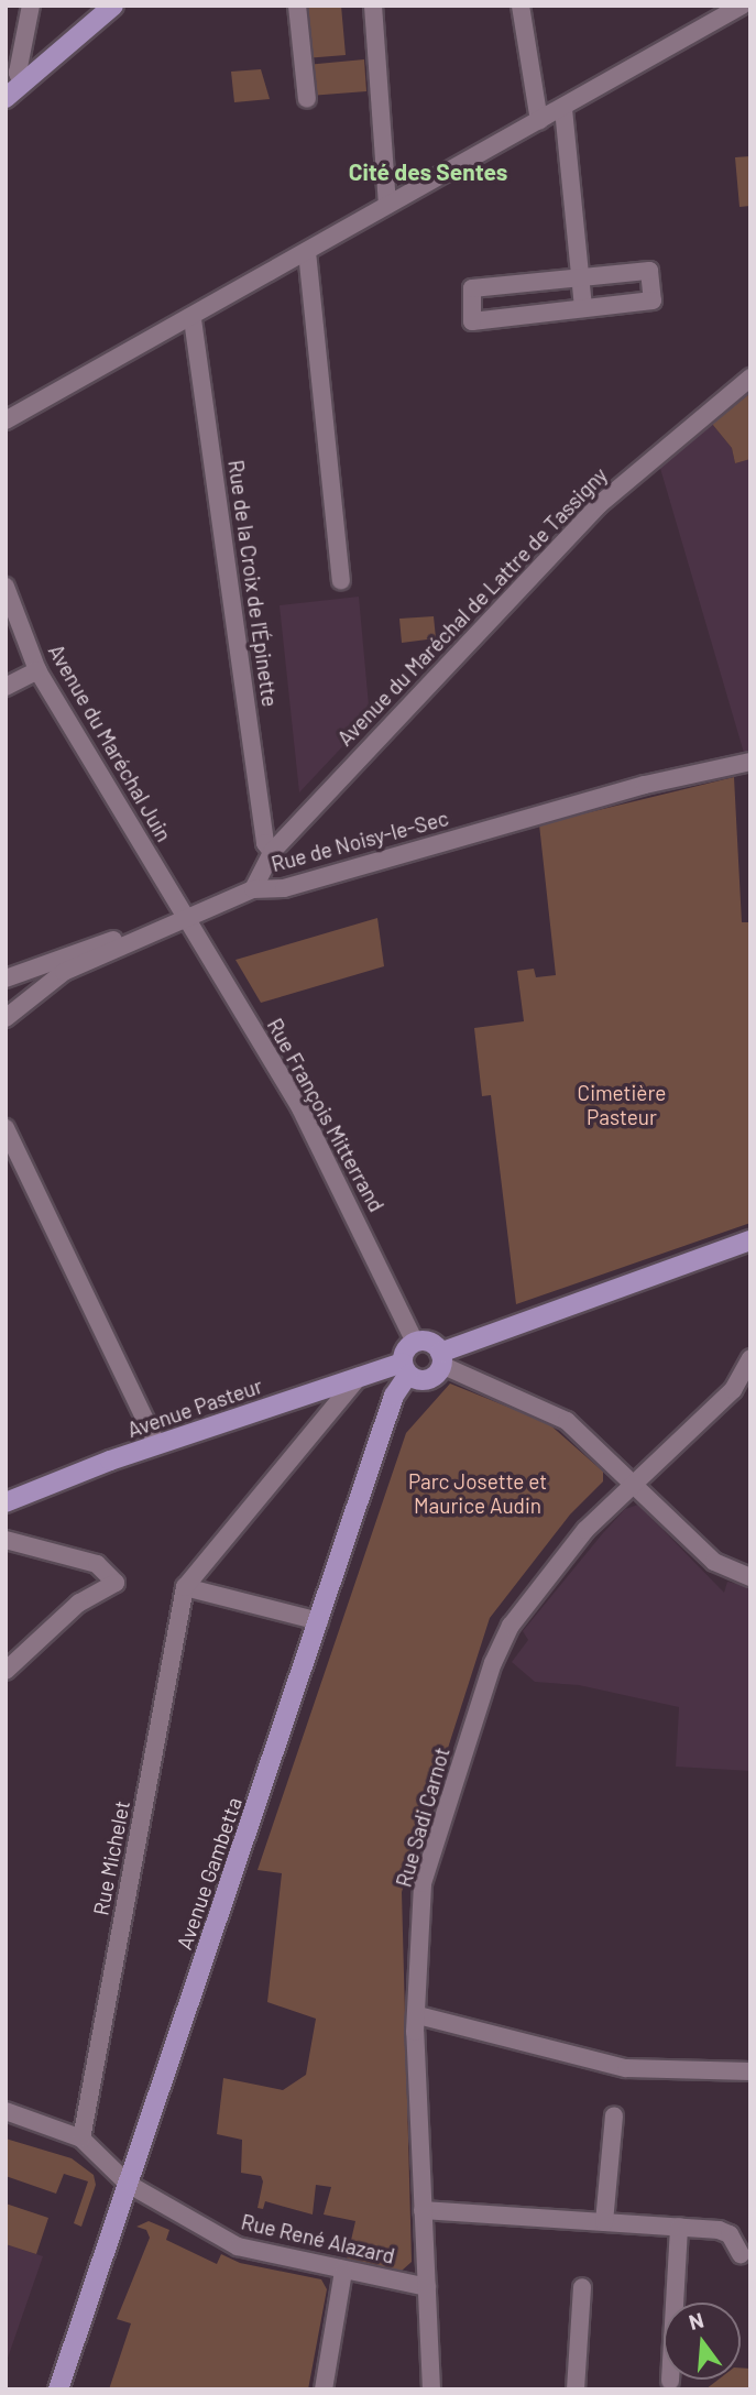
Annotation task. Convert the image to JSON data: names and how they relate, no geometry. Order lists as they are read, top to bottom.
{
  "streets": {
    "main road": ["Avenue Pasteur", "Avenue Gambetta"],
    "street": [
      "Rue de la Croix de l'Épinette",
      "Avenue du Maréchal de Lattre de Tassigny",
      "Avenue du Maréchal Juin",
      "Rue de Noisy-le-Sec",
      "Rue François Mitterrand",
      "Rue Sadi Carnot",
      "Rue Michelet",
      "Rue René Alazard"
    ]
  },
  "crossings": [
    ["Rue de la Croix de l'Épinette", "Avenue du Maréchal de Lattre de Tassigny"],
    ["Avenue du Maréchal de Lattre de Tassigny", "Rue de Noisy-le-Sec"],
    ["Avenue du Maréchal Juin", "Rue de Noisy-le-Sec"],
    ["Avenue du Maréchal Juin", "Rue François Mitterrand"],
    ["Rue de Noisy-le-Sec", "Rue François Mitterrand"],
    ["Rue François Mitterrand", "Avenue Pasteur"],
    ["Rue François Mitterrand", "Avenue Gambetta"],
    ["Avenue Pasteur", "Avenue Gambetta"],
    ["Rue Sadi Carnot", "Rue René Alazard"],
    ["Rue Michelet", "Rue René Alazard"],
    ["Avenue Gambetta", "Rue René Alazard"]
  ],
  "districts": ["Cité des Sentes"],
  "parks": ["Cimetière Pasteur", "Parc Josette et Maurice Audin"],
  "north": "top"
}
